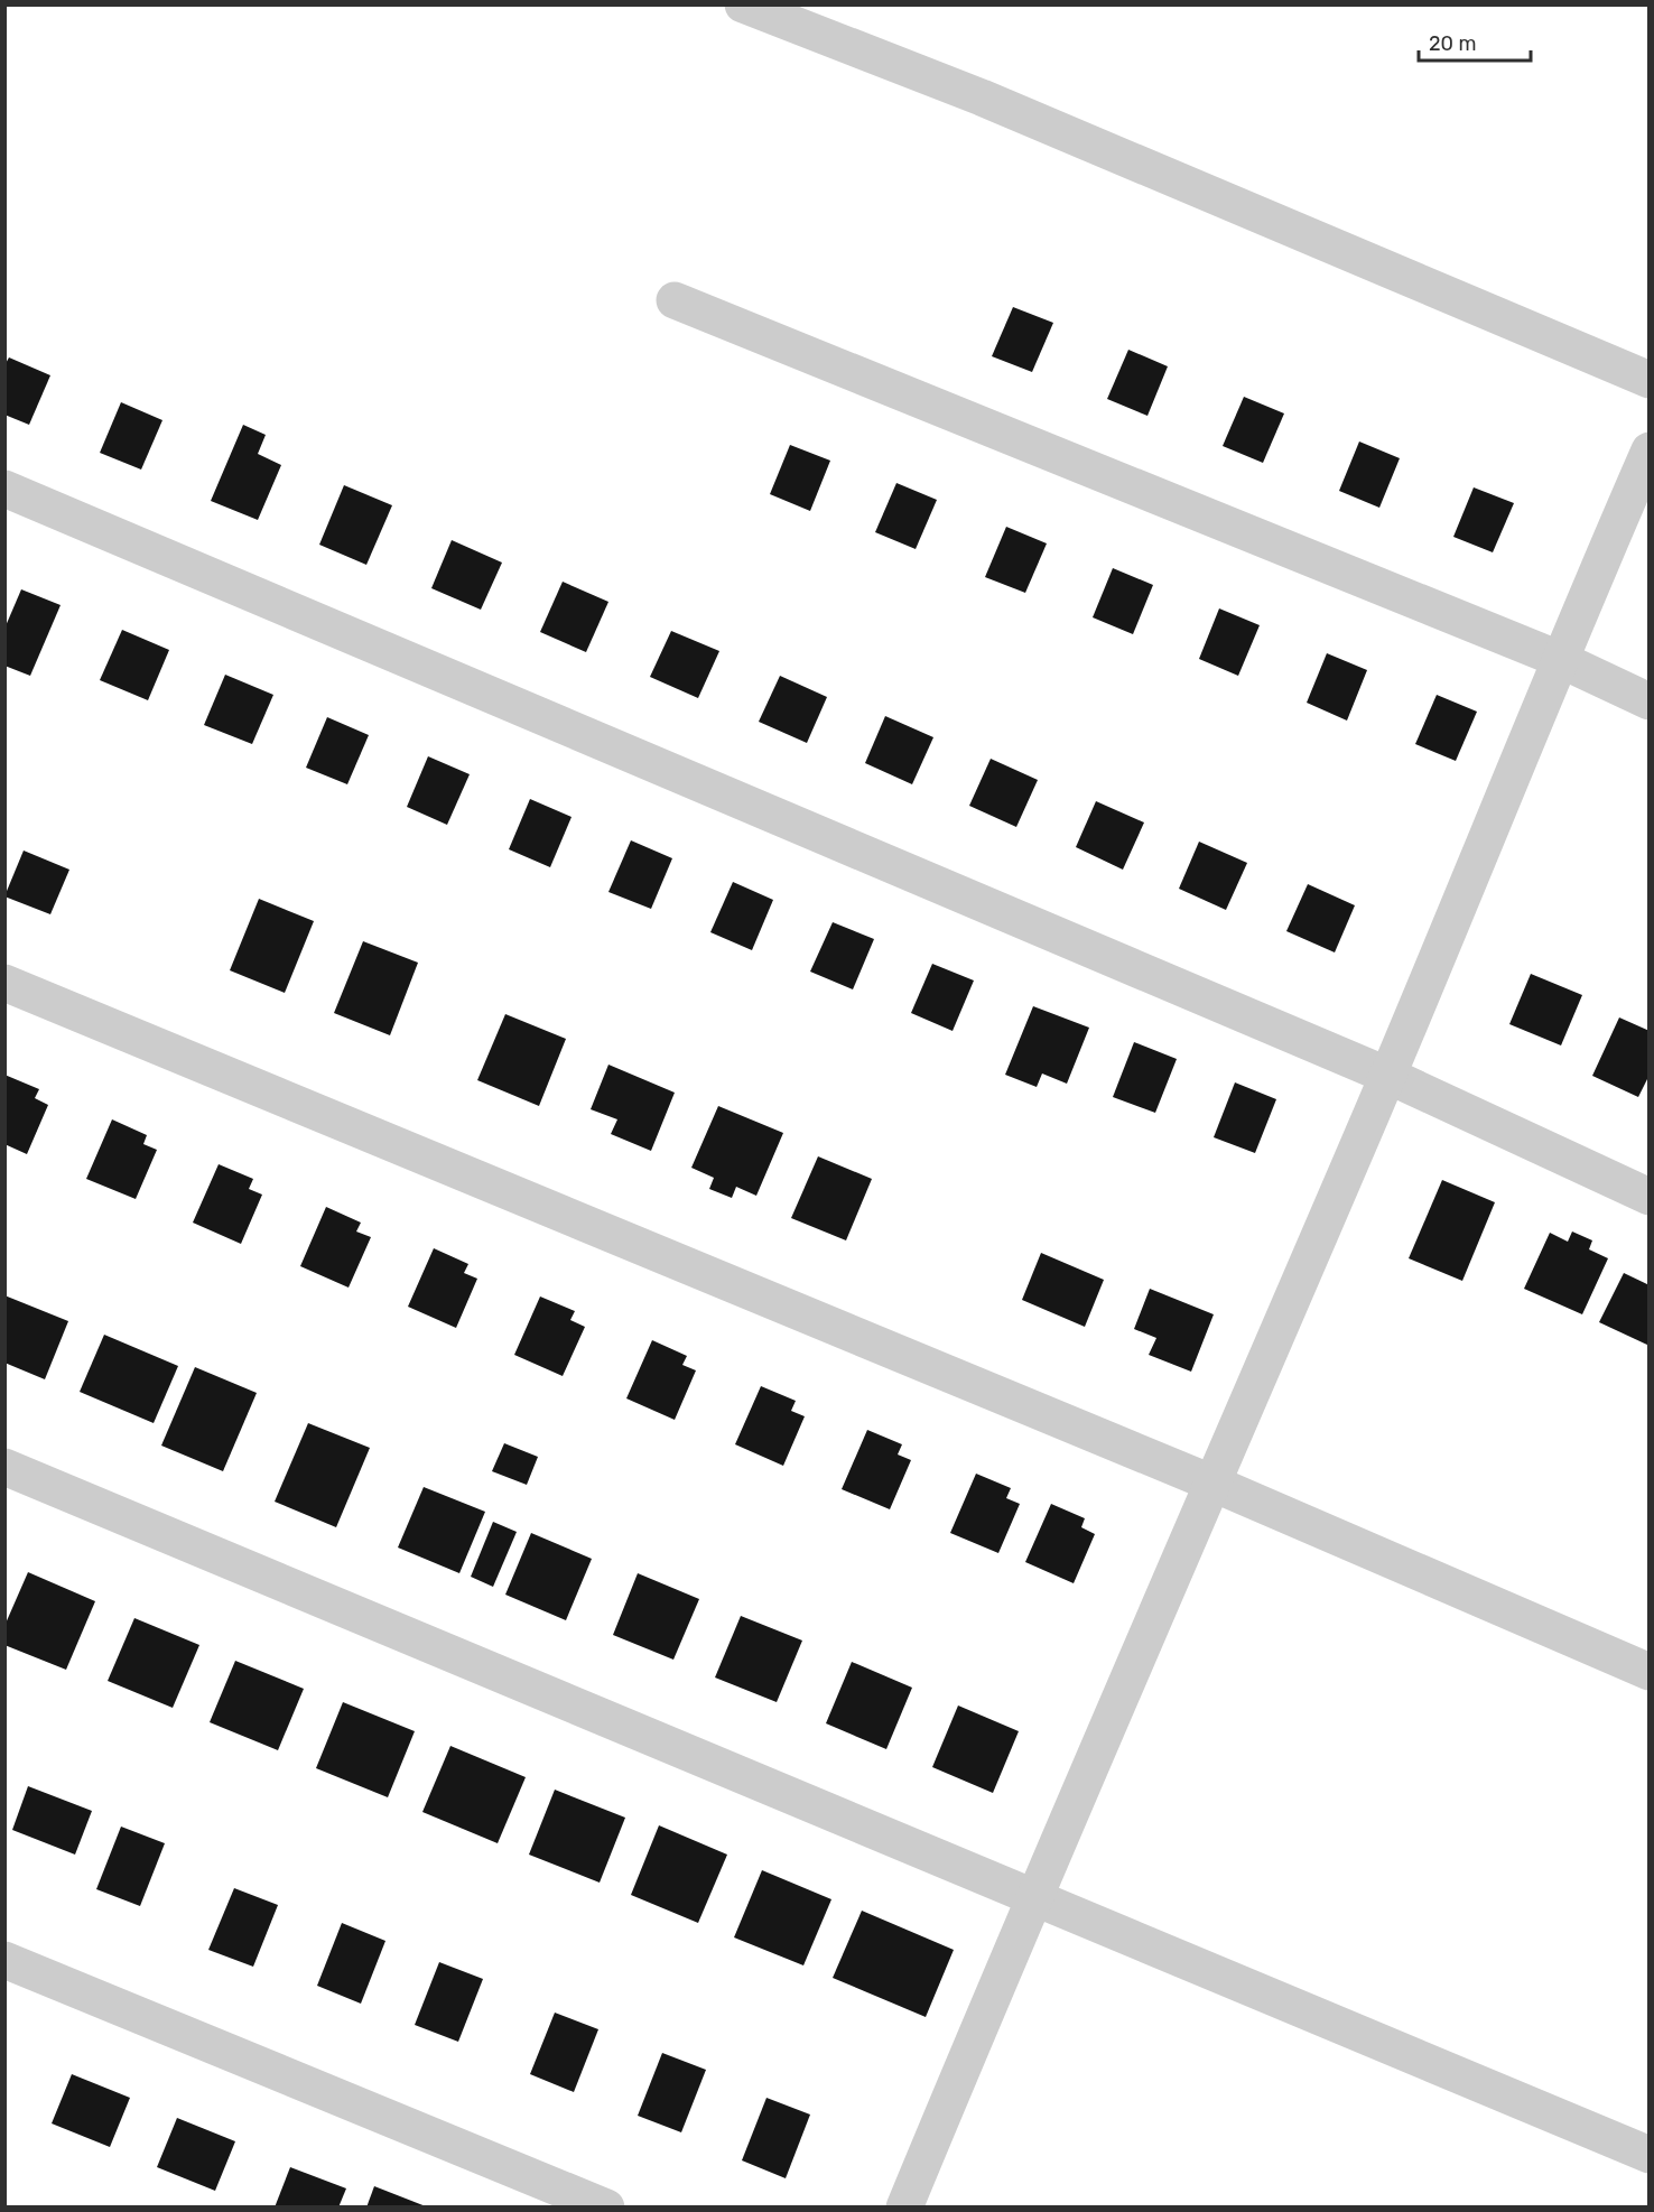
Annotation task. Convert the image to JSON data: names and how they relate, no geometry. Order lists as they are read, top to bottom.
{
  "scale_bar": "20 m"
}
